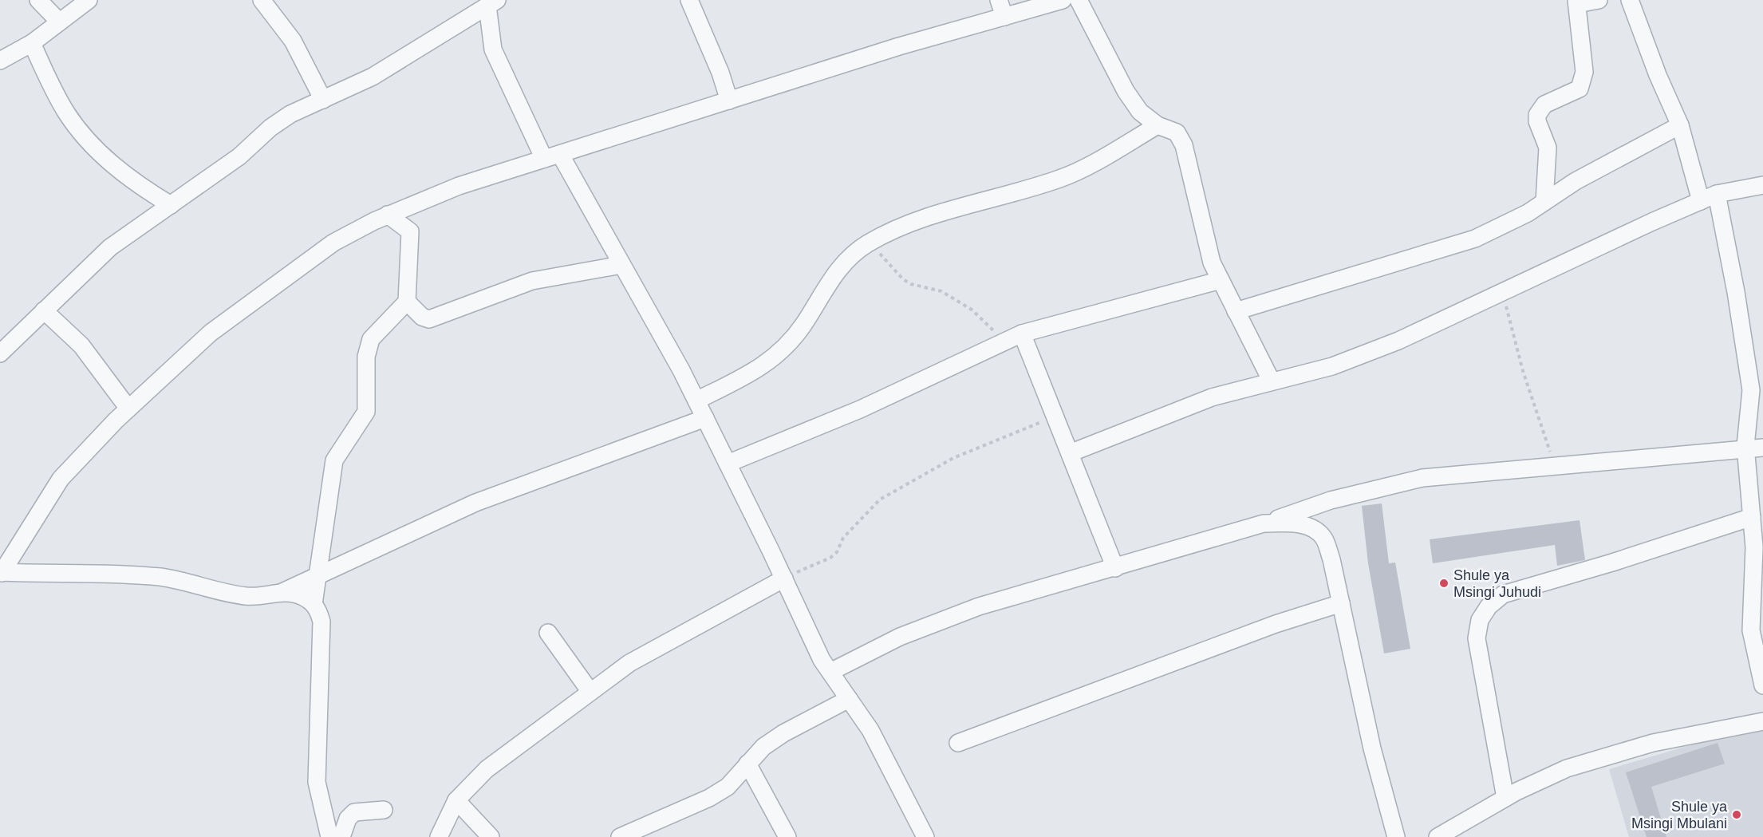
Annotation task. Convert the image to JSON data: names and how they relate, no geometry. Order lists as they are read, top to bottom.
{
  "places": ["Shule ya Msingi Juhudi", "Shule ya Msingi Mbulani"]
}
